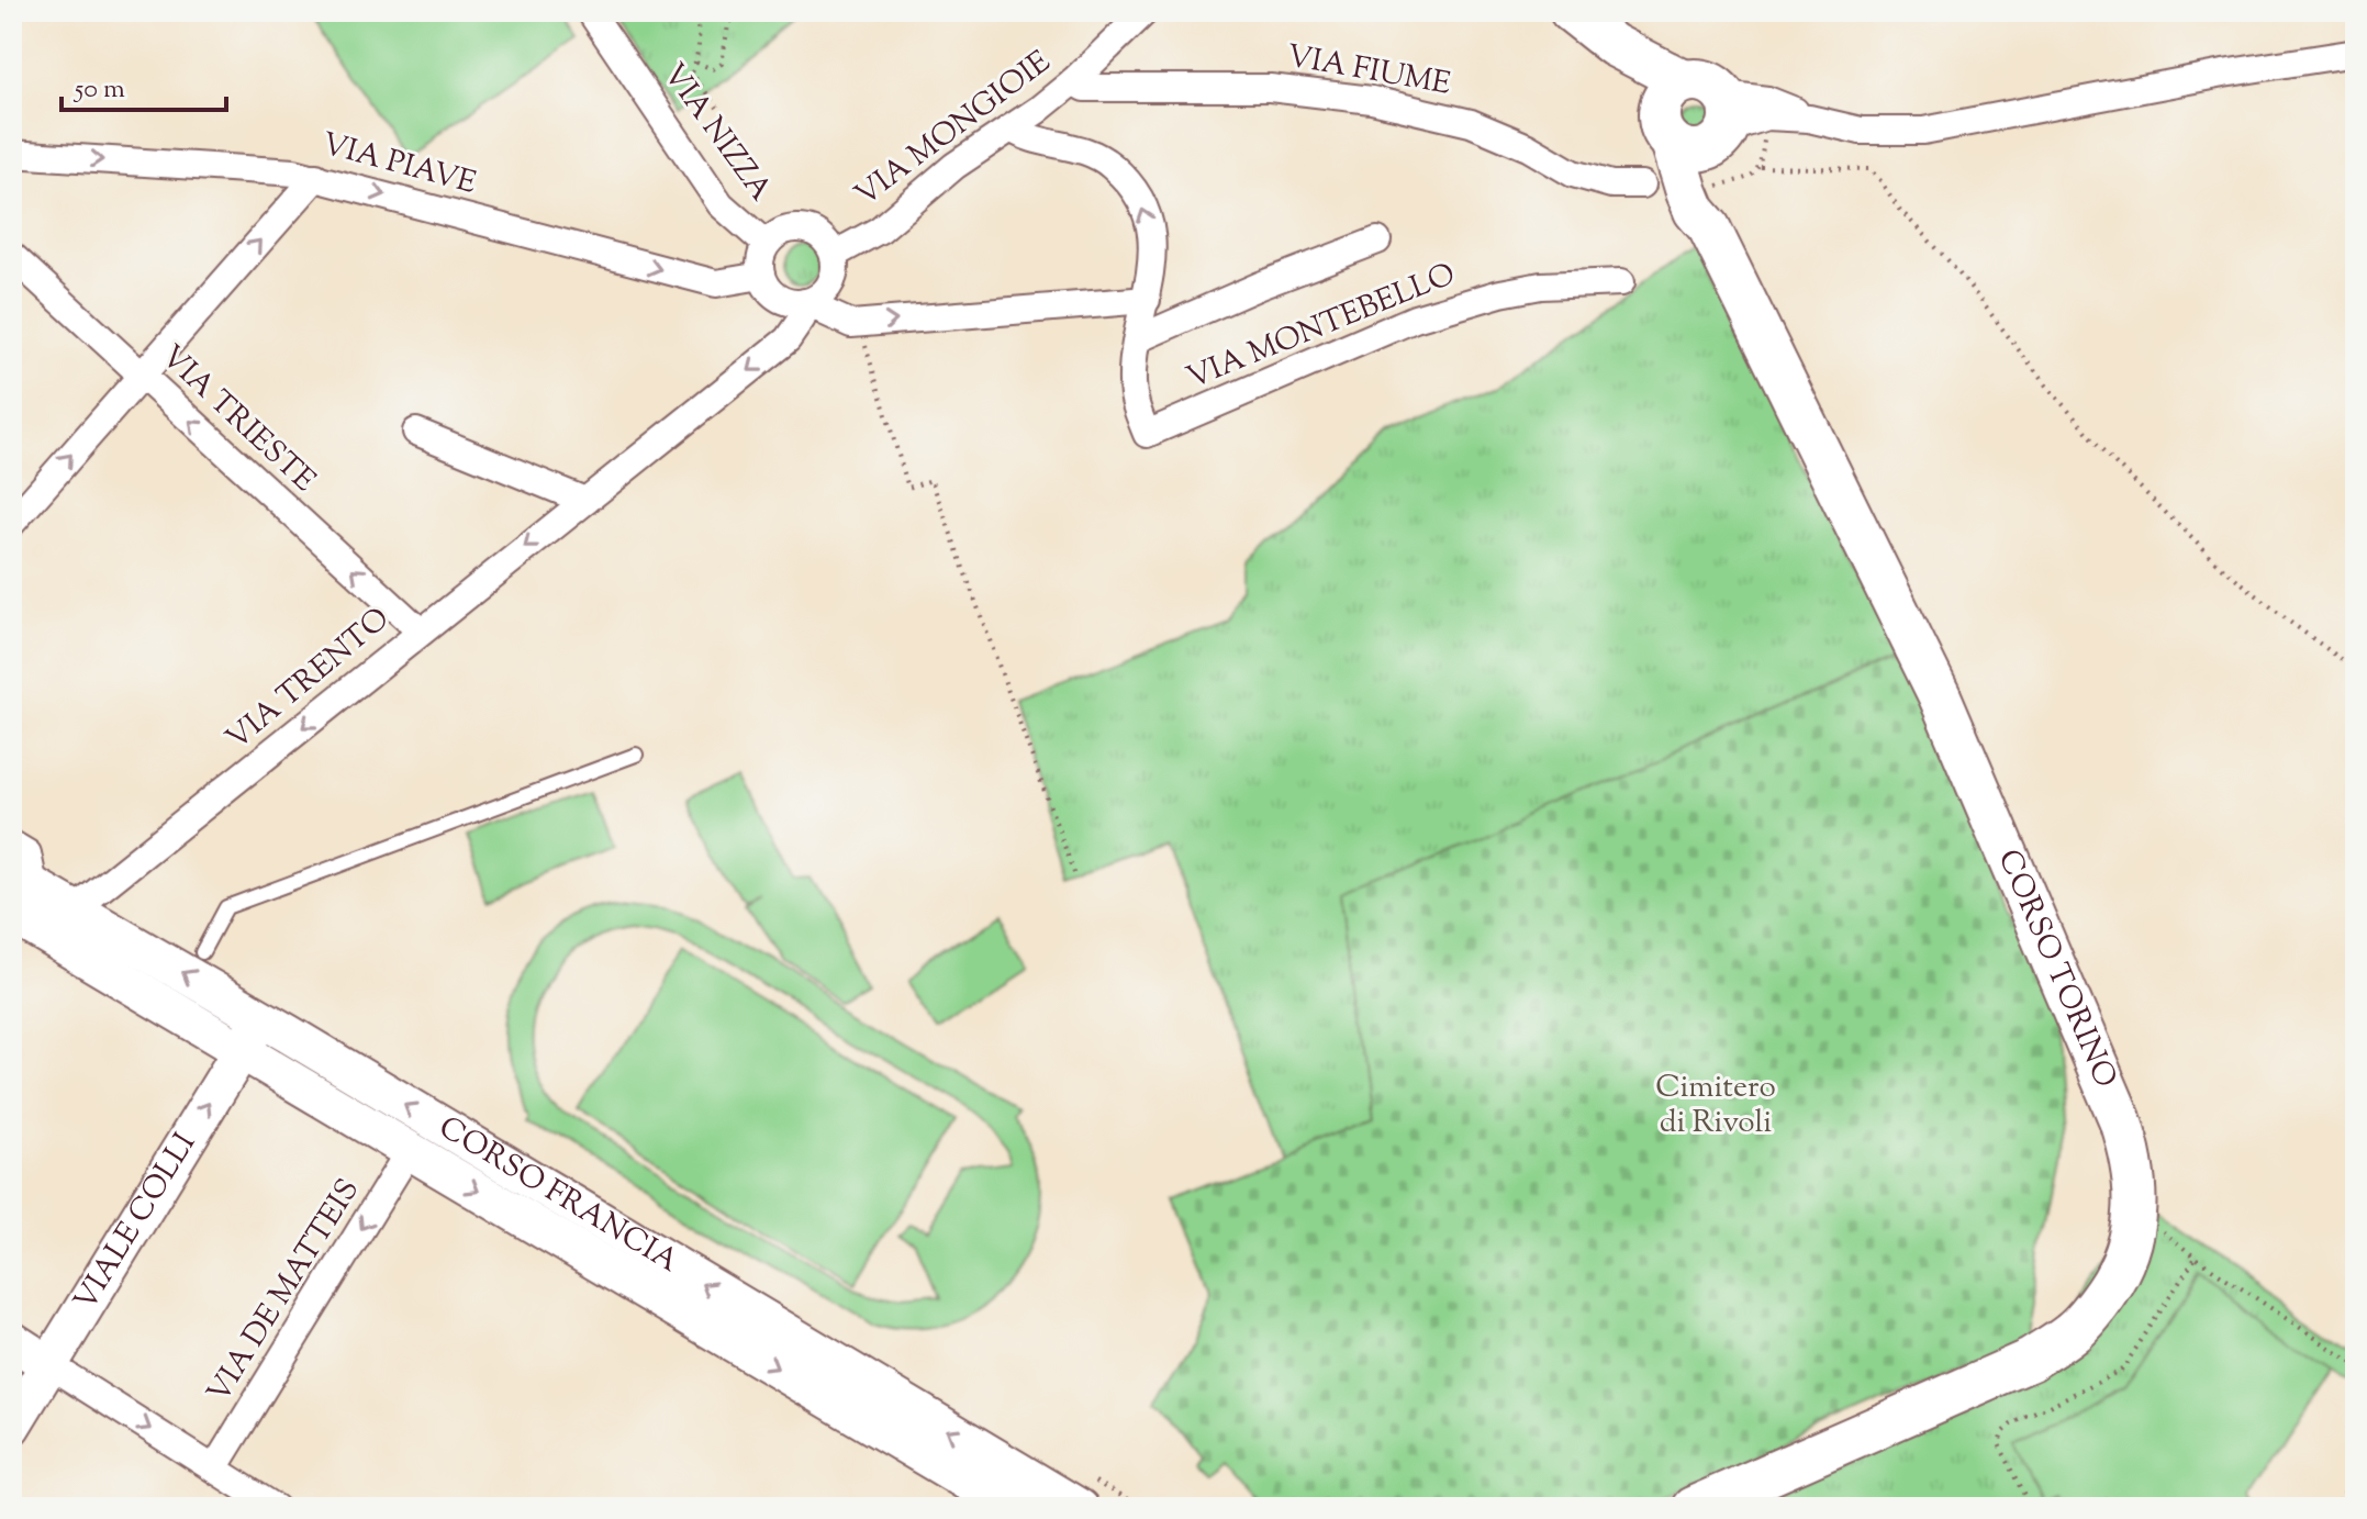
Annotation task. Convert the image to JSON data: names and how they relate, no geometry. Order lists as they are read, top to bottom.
{
  "streets": {
    "main road": ["CORSO TORINO", "CORSO FRANCIA", "VIALE COLLI"],
    "street": [
      "VIA FIUME",
      "VIA MONGIOIE",
      "VIA NIZZA",
      "VIA PIAVE",
      "VIA MONTEBELLO",
      "VIA TRIESTE",
      "VIA TRENTO",
      "VIA DE MATTEIS"
    ]
  },
  "crossings": [
    ["VIA FIUME", "VIA MONGIOIE"],
    ["VIA MONGIOIE", "VIA NIZZA"],
    ["VIA MONGIOIE", "VIA PIAVE"],
    ["VIA MONGIOIE", "VIA MONTEBELLO"],
    ["VIA MONGIOIE", "VIA TRENTO"],
    ["VIA NIZZA", "VIA PIAVE"],
    ["VIA NIZZA", "VIA TRENTO"],
    ["VIA PIAVE", "VIA TRENTO"],
    ["VIA TRIESTE", "VIA TRENTO"],
    ["VIA TRENTO", "CORSO FRANCIA"],
    ["CORSO FRANCIA", "VIALE COLLI"],
    ["CORSO FRANCIA", "VIA DE MATTEIS"]
  ],
  "one_way": [
    "VIA PIAVE",
    "VIA TRENTO",
    "VIALE COLLI",
    "VIA DE MATTEIS"
  ],
  "parks": ["Cimitero di Rivoli"],
  "scale_bar": "50 m"
}
